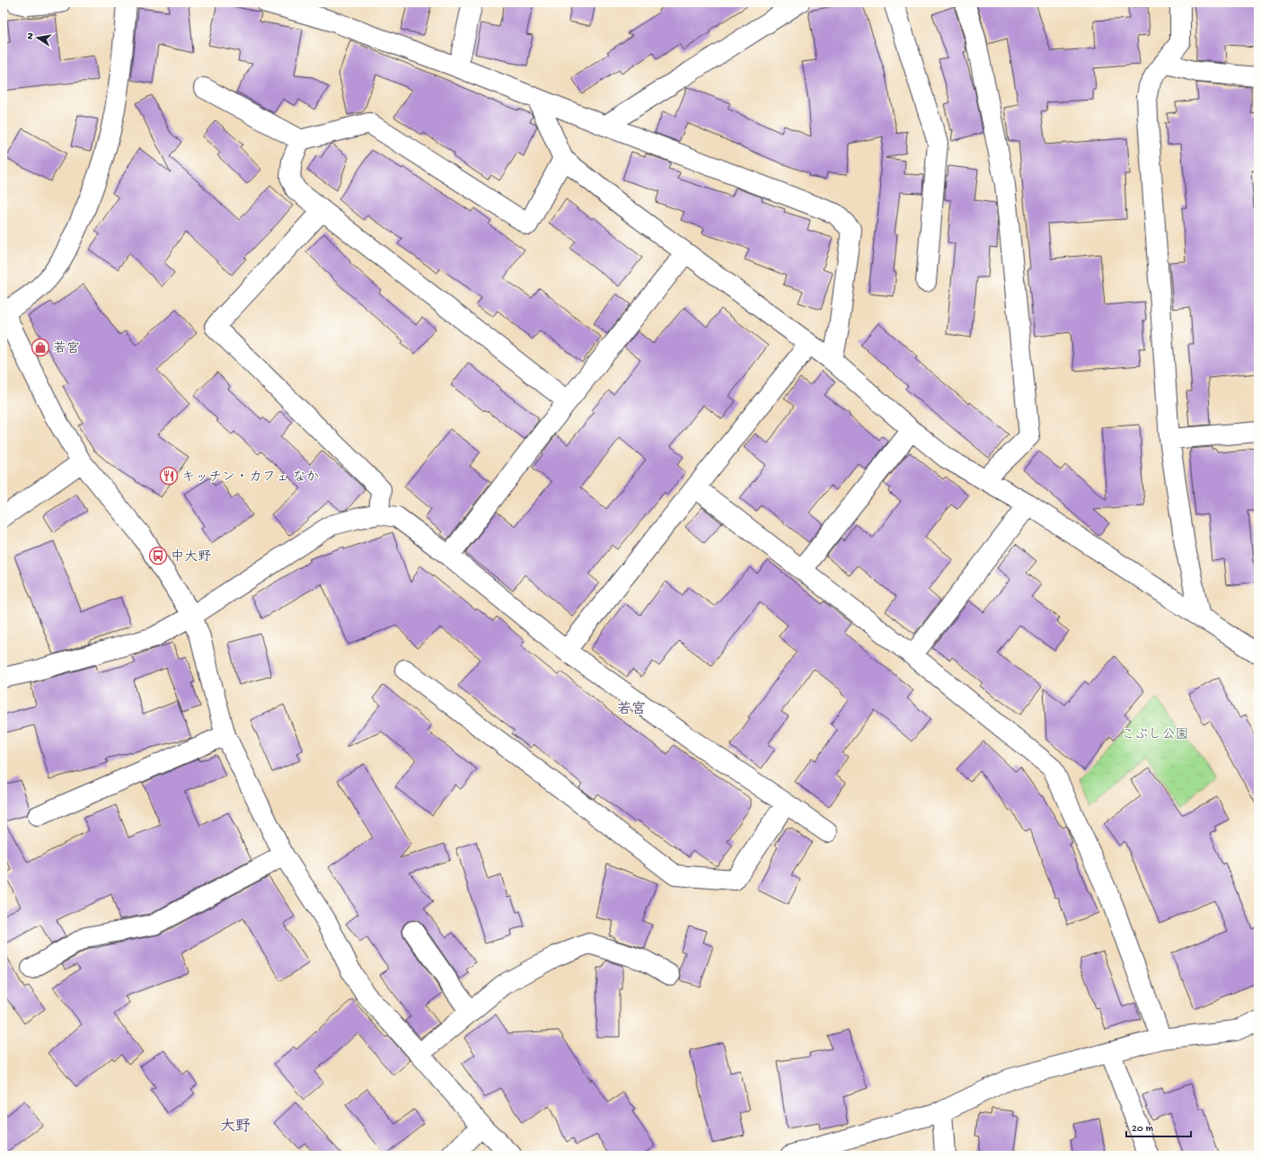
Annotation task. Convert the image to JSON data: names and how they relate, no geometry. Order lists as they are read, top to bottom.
{
  "districts": ["若宮", "大野"],
  "parks": ["こぶし公園"],
  "places": {
    "shop": ["若宮"],
    "restaurant": ["キッチン・カフェ なか"],
    "bus stop": ["中大野"]
  },
  "scale_bar": "20 m",
  "north": "left"
}
